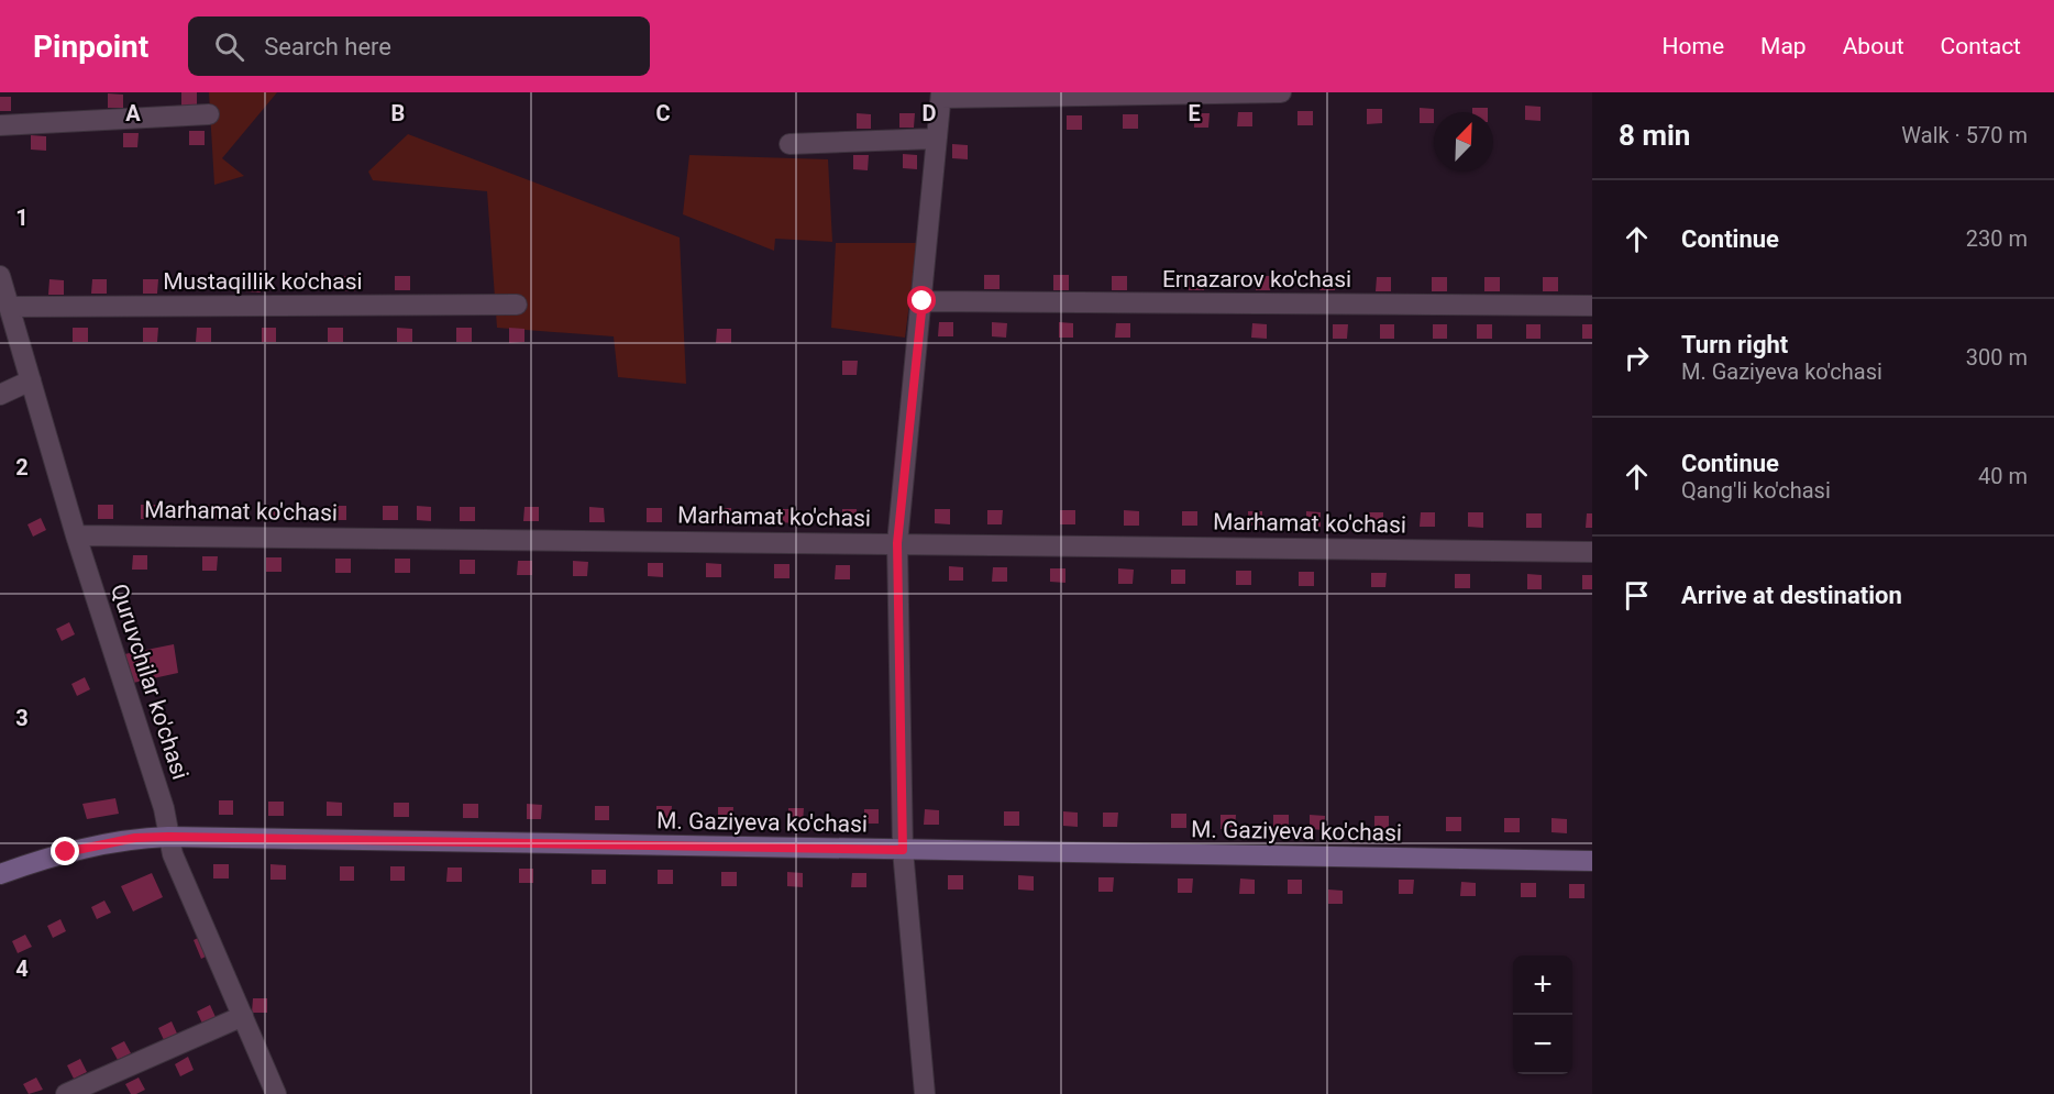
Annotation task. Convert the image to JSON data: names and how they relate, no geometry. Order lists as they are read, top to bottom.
{
  "streets": {
    "street": [
      "Ernazarov ko'chasi",
      "Mustaqillik ko'chasi",
      "Marhamat ko'chasi",
      "Quruvchilar ko'chasi",
      "M. Gaziyeva ko'chasi"
    ]
  },
  "crossings": [
    ["Mustaqillik ko'chasi", "Quruvchilar ko'chasi"],
    ["Marhamat ko'chasi", "Quruvchilar ko'chasi"],
    ["Quruvchilar ko'chasi", "M. Gaziyeva ko'chasi"]
  ],
  "north": "top right",
  "page": {
    "header": "Pinpoint",
    "search": "Search here",
    "nav": [
      "Home",
      "Map",
      "About",
      "Contact"
    ],
    "heading": ["8 min", "Walk · 570 m"],
    "list": [
      ["Continue", "230 m"],
      ["Turn right", "M. Gaziyeva ko'chasi", "300 m"],
      ["Continue", "Qang'li ko'chasi", "40 m"],
      "Arrive at destination"
    ],
    "map_buttons": ["+", "−"]
  },
  "grid": {
    "columns": [
      "A",
      "B",
      "C",
      "D",
      "E"
    ],
    "rows": [
      "1",
      "2",
      "3",
      "4"
    ]
  }
}
